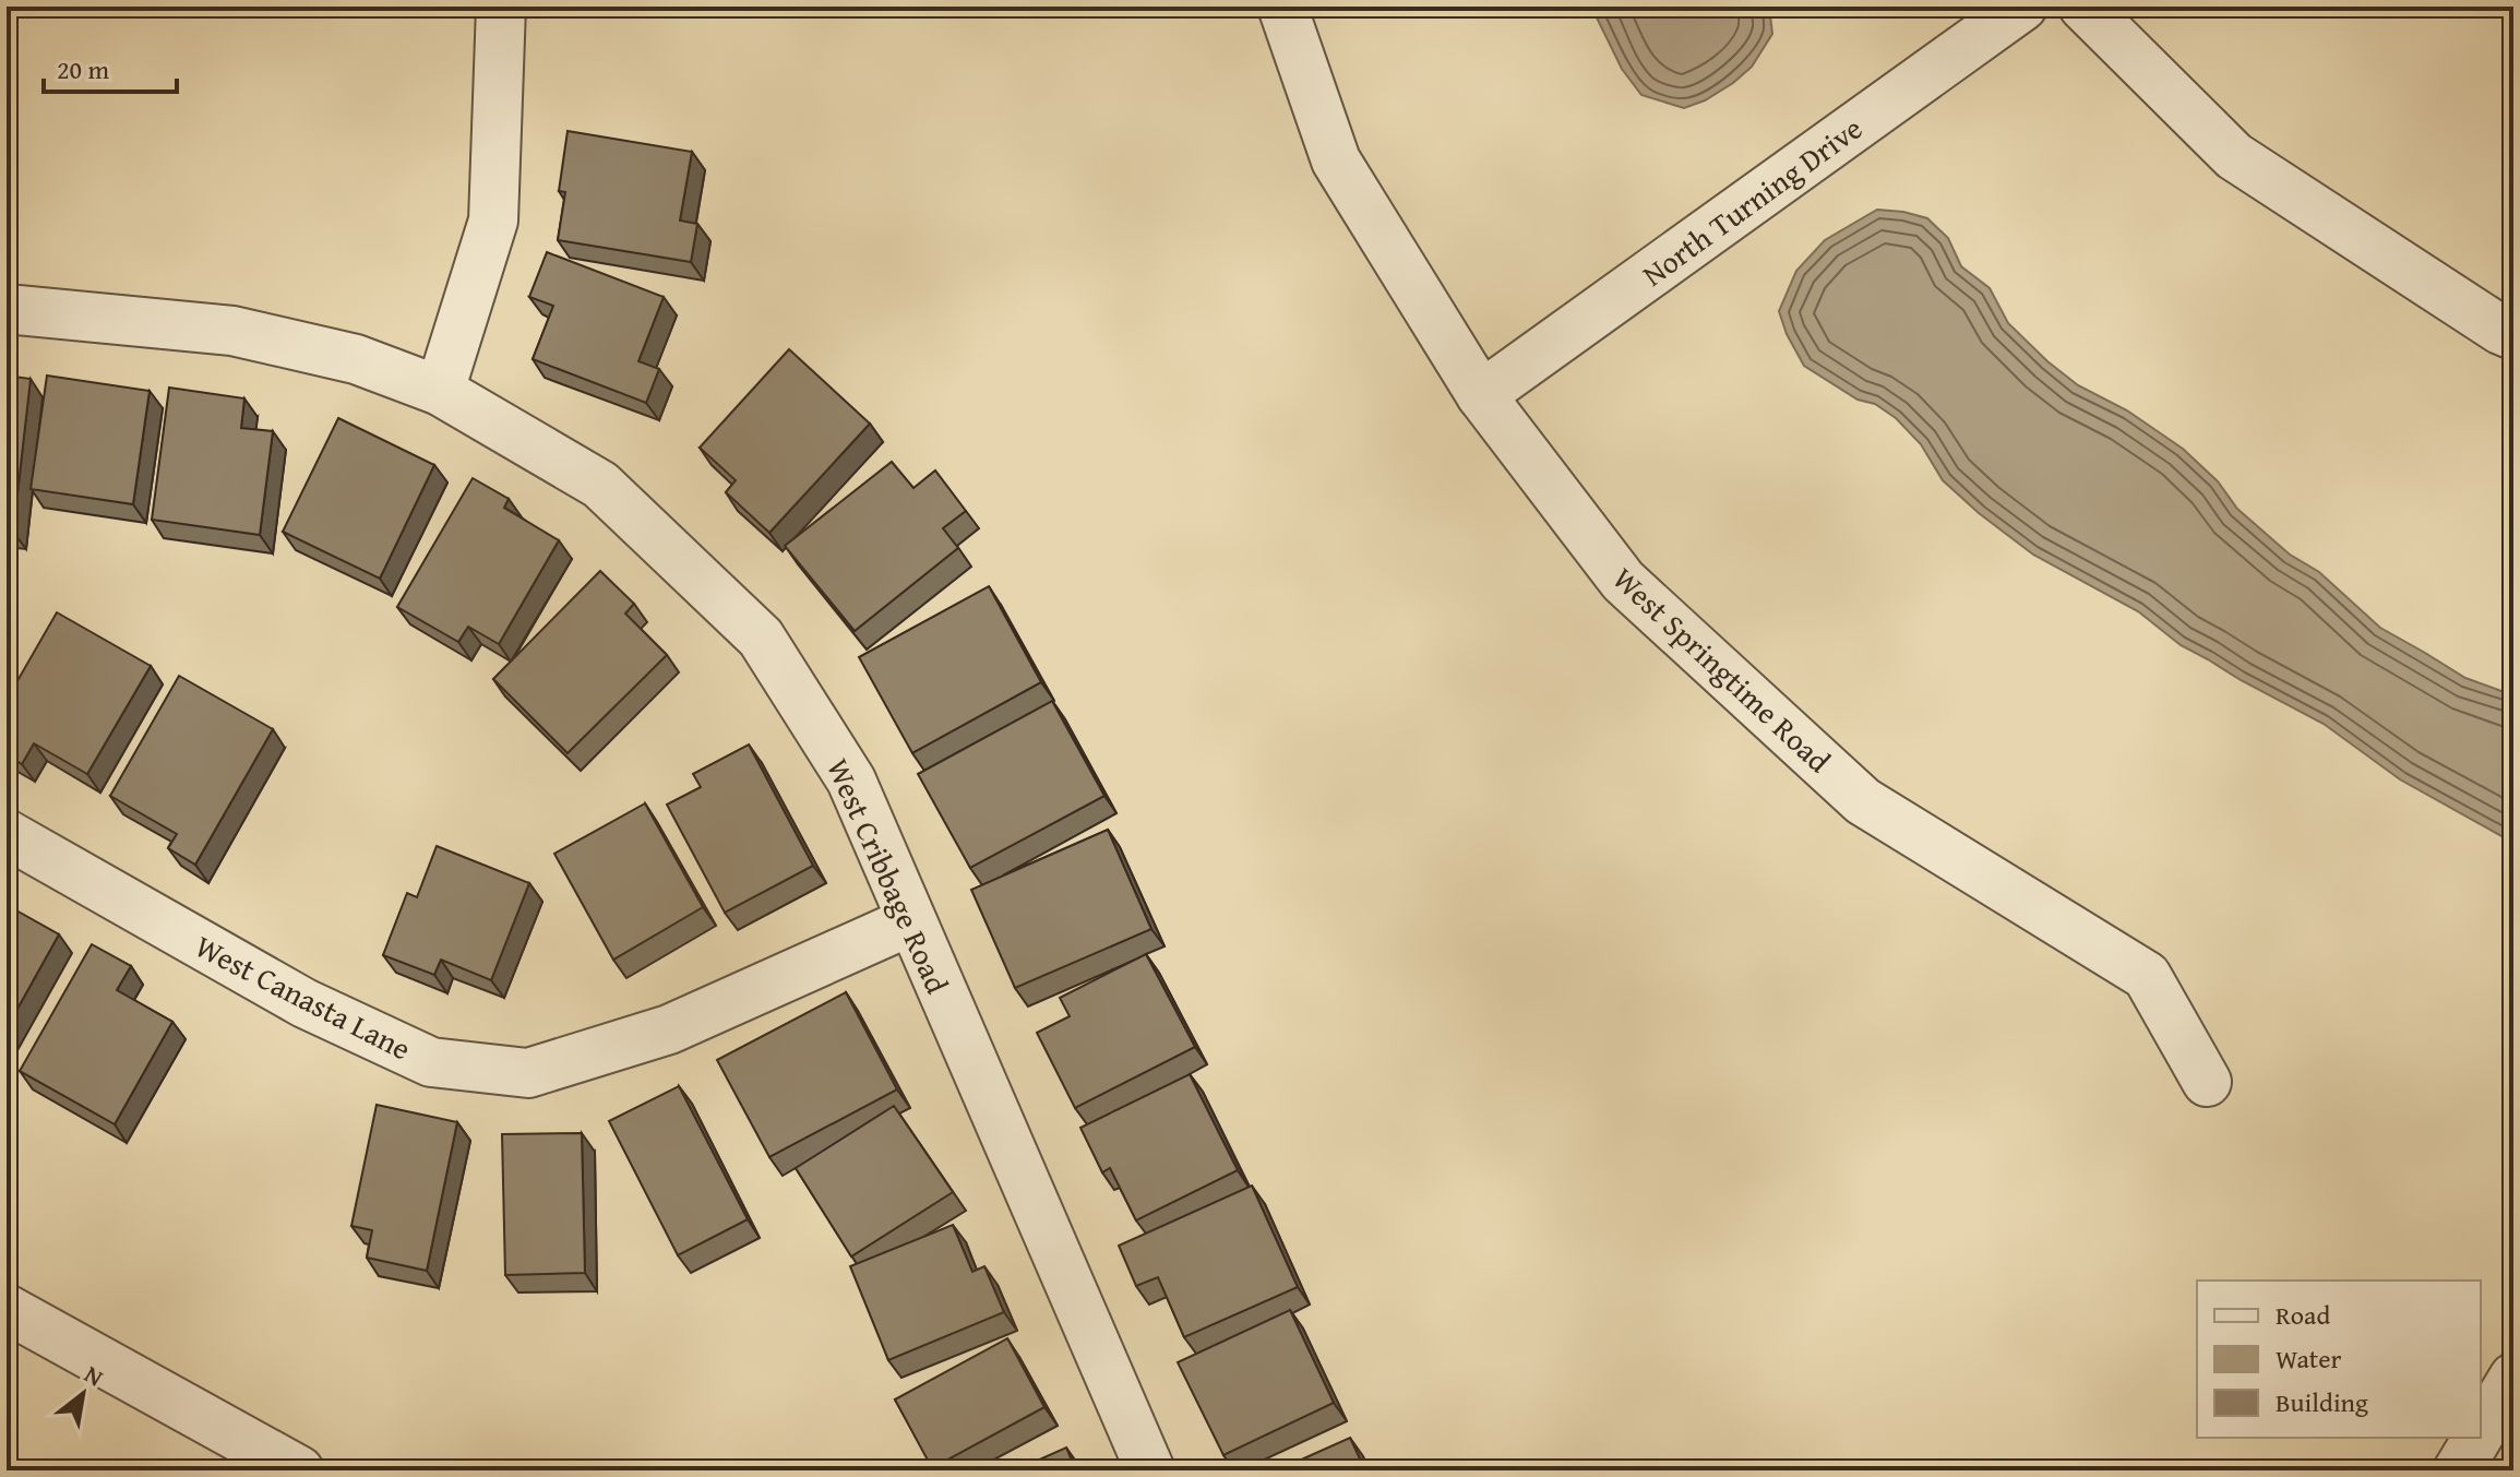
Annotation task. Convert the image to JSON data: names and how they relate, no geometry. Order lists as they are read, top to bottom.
{
  "streets": {
    "street": [
      "North Turning Drive",
      "West Springtime Road",
      "West Cribbage Road",
      "West Canasta Lane"
    ]
  },
  "crossings": [
    ["North Turning Drive", "West Springtime Road"],
    ["West Cribbage Road", "West Canasta Lane"]
  ],
  "legend": ["Road", "Water", "Building"],
  "scale_bar": "20 m",
  "north": "top right"
}
